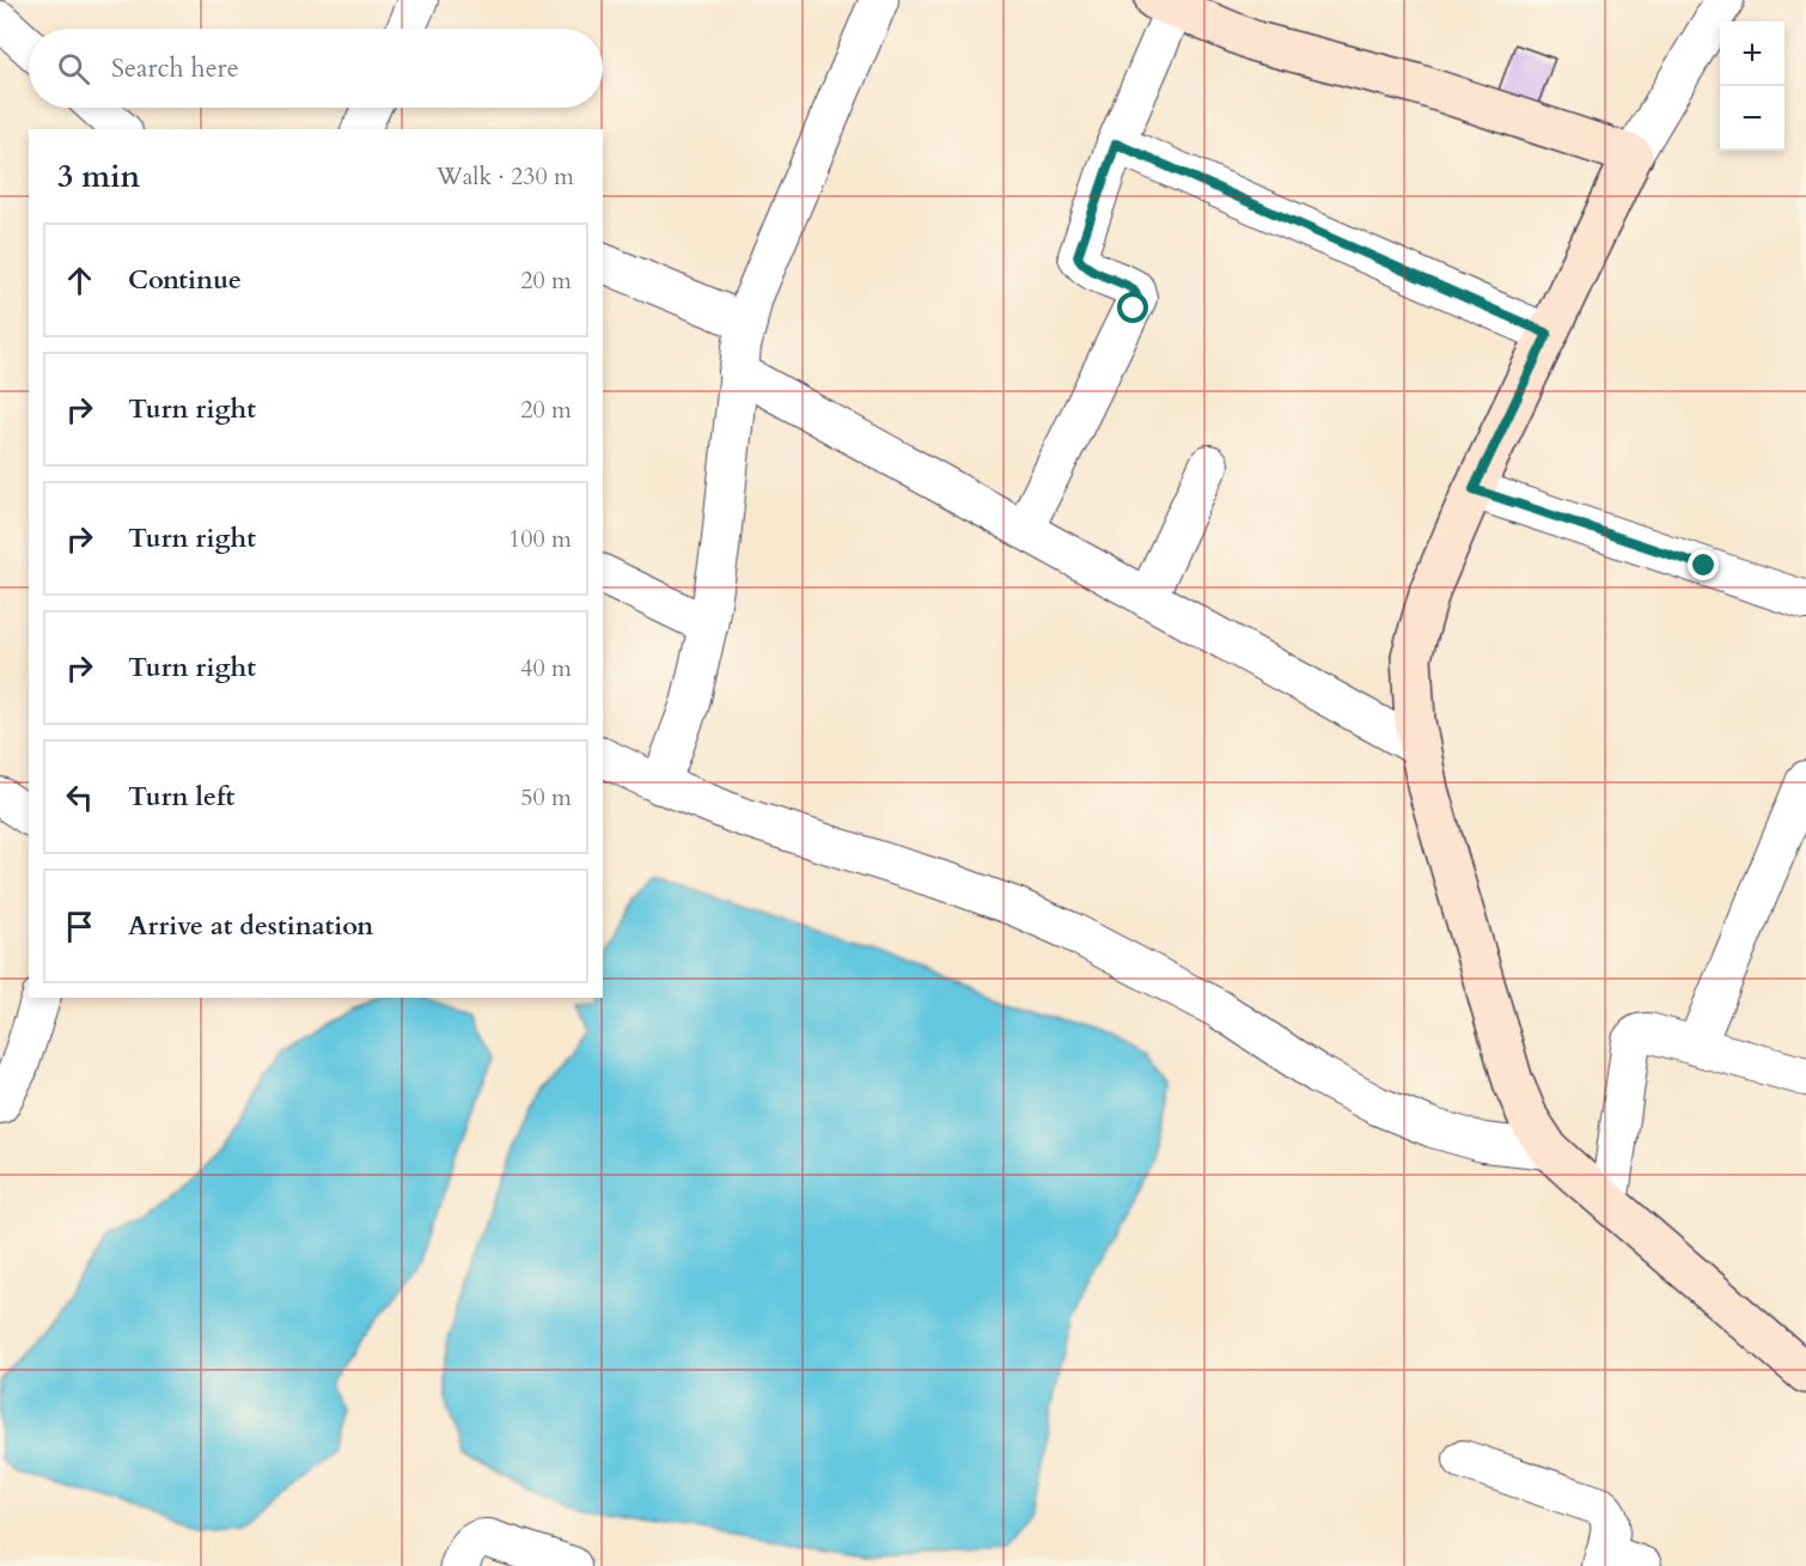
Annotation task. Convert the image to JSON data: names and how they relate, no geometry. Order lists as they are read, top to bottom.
{
  "page": {
    "map_buttons": ["+", "−"],
    "search": "Search here",
    "heading": ["3 min", "Walk · 230 m"],
    "list": [
      ["Continue", "20 m"],
      ["Turn right", "20 m"],
      ["Turn right", "100 m"],
      ["Turn right", "40 m"],
      ["Turn left", "50 m"],
      "Arrive at destination"
    ]
  }
}
